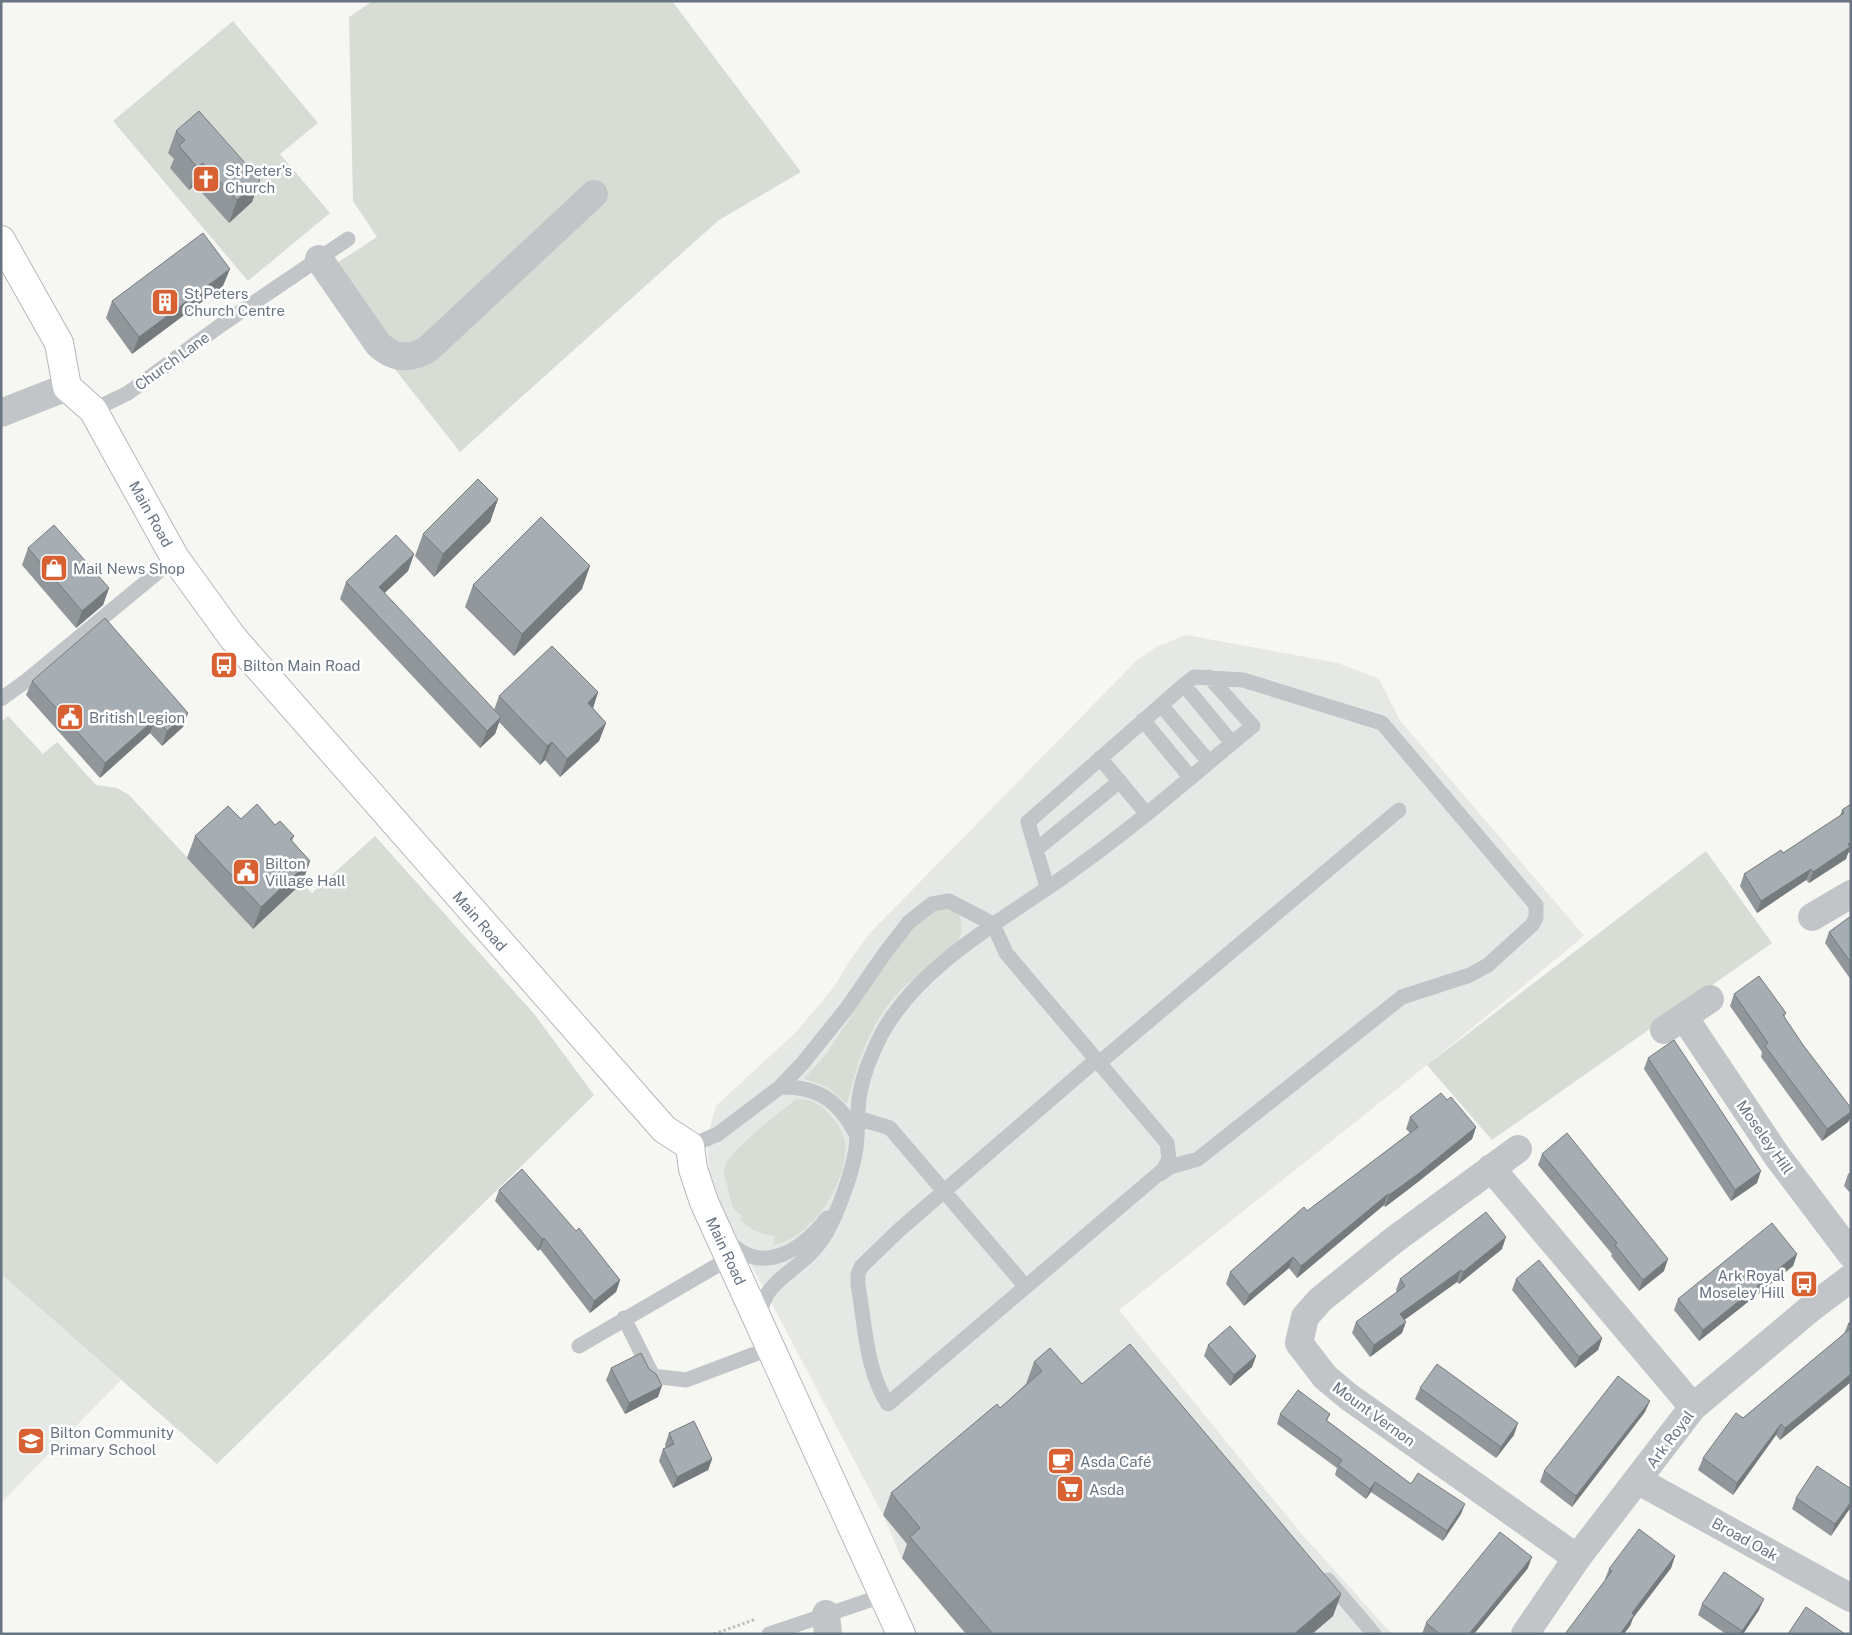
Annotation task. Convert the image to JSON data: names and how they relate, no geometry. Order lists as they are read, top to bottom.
{
  "streets": {
    "main road": ["Main Road"],
    "street": [
      "Moseley Hill",
      "Mount Vernon",
      "Ark Royal",
      "Broad Oak"
    ],
    "lane": ["Church Lane"]
  },
  "crossings": [
    ["Church Lane", "Main Road"],
    ["Mount Vernon", "Ark Royal"],
    ["Ark Royal", "Broad Oak"]
  ],
  "places": {
    "church": ["St Peter's Church"],
    "building": ["St Peters Church Centre"],
    "shop": ["Mail News Shop"],
    "bus stop": ["Bilton Main Road", "Ark Royal Moseley Hill"],
    "public building": ["British Legion", "Bilton Village Hall"],
    "school or university": ["Bilton Community Primary School"],
    "cafe": ["Asda Café"],
    "supermarket": ["Asda"]
  }
}
